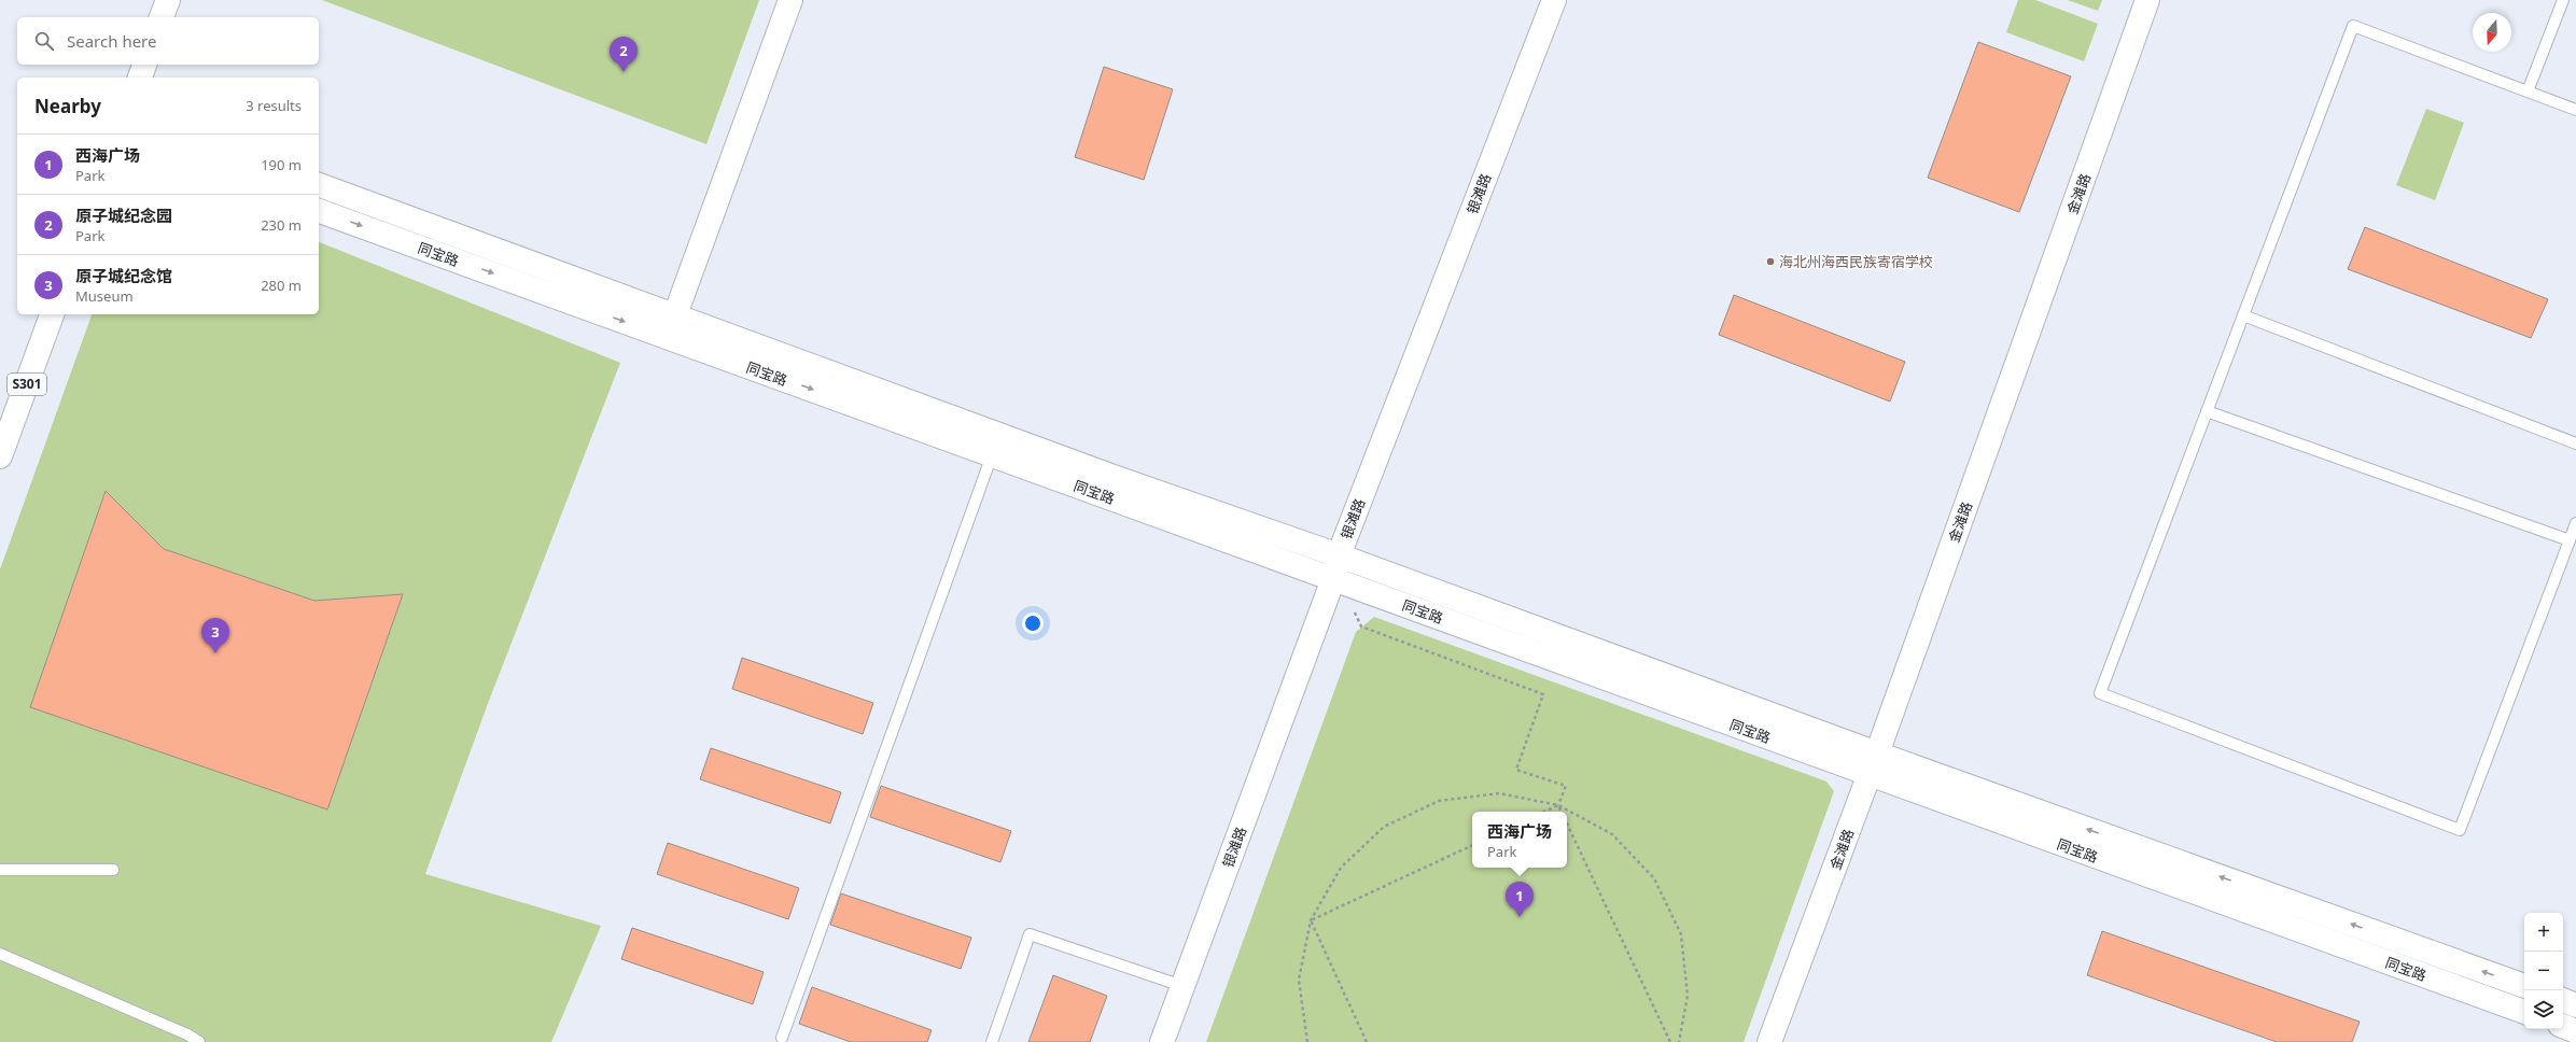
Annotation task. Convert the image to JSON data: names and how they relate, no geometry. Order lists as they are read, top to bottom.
{
  "streets": {
    "main road": [
      "银滩路",
      "金滩路",
      "同宝路",
      "S301"
    ]
  },
  "crossings": [
    ["银滩路", "同宝路"],
    ["金滩路", "同宝路"]
  ],
  "places": ["海北州海西民族寄宿学校"],
  "north": "bottom",
  "page": {
    "search": "Search here",
    "pins": ["2", "3", "1"],
    "heading": ["Nearby", "3 results"],
    "list": [
      {
        "mark": "1",
        "name": "西海广场",
        "note": "Park",
        "value": "190 m"
      },
      {
        "mark": "2",
        "name": "原子城纪念园",
        "note": "Park",
        "value": "230 m"
      },
      {
        "mark": "3",
        "name": "原子城纪念馆",
        "note": "Museum",
        "value": "280 m"
      }
    ],
    "popup": ["西海广场", "Park"],
    "map_buttons": ["+", "−"]
  }
}
